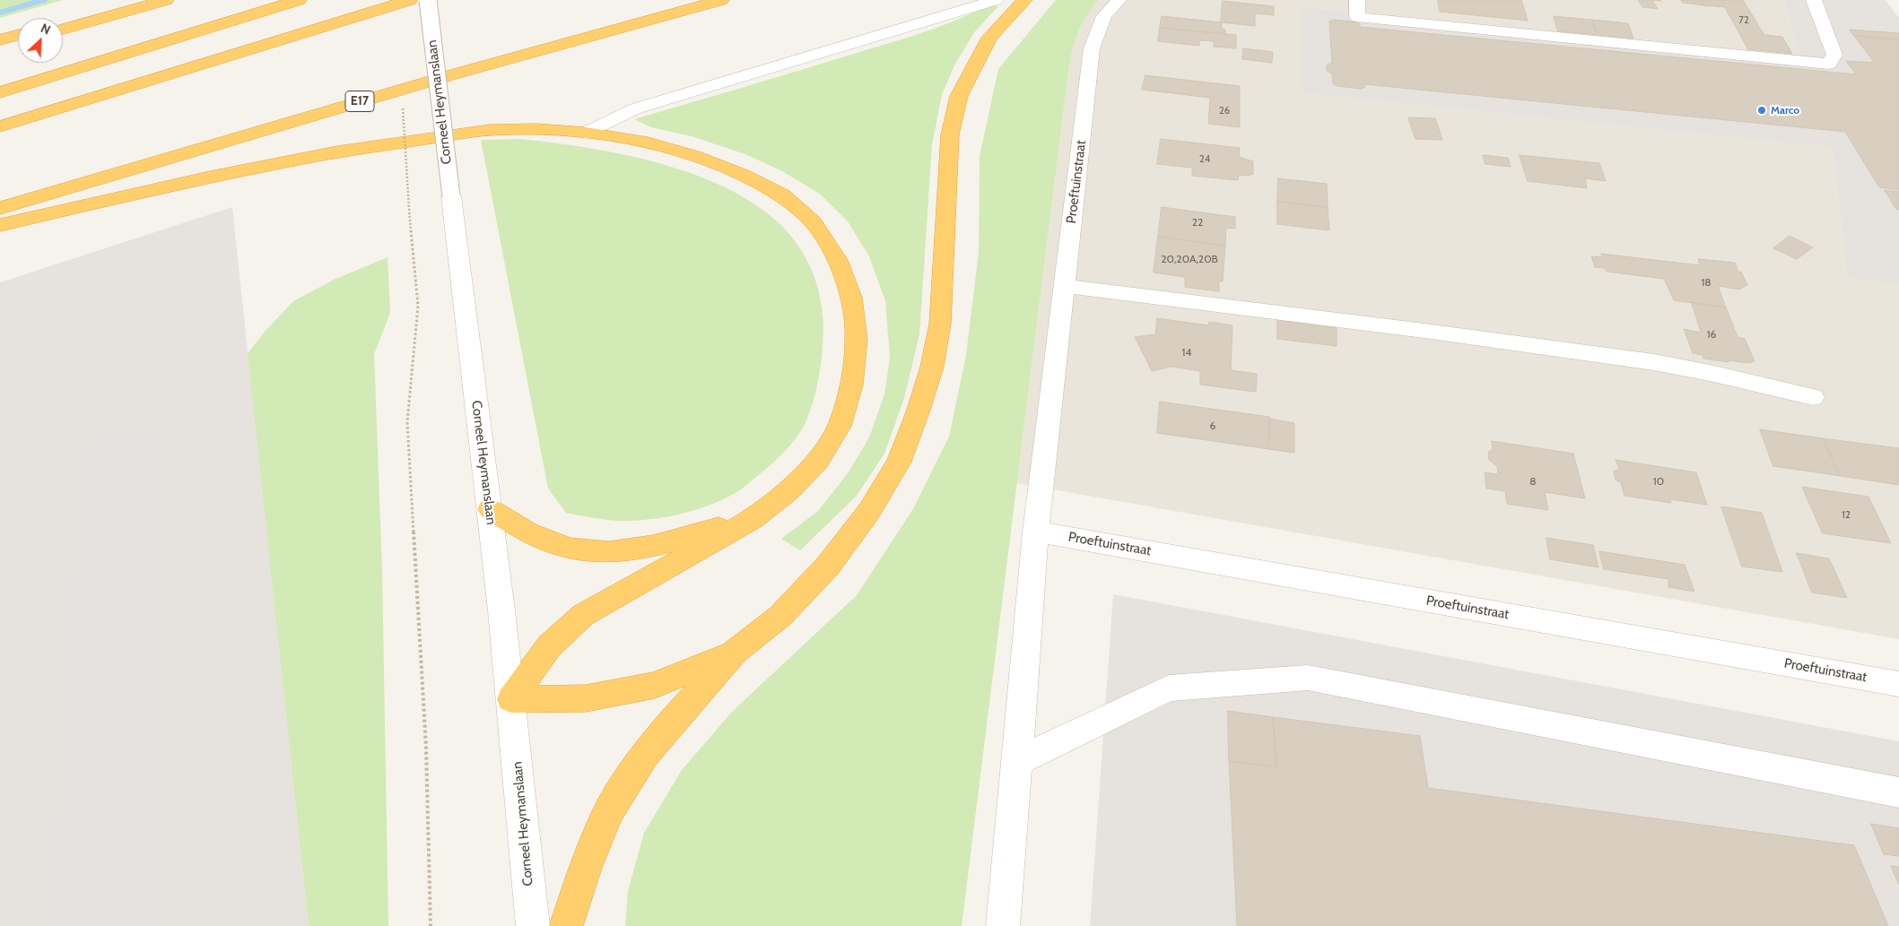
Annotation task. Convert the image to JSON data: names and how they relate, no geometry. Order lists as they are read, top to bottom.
{
  "streets": {
    "highway": ["E17"],
    "street": ["Corneel Heymanslaan", "Proeftuinstraat"]
  },
  "places": ["Marco"],
  "house_numbers": [
    "72",
    "26",
    "24",
    "22",
    "20,20A,20B",
    "18",
    "16",
    "14",
    "6",
    "8",
    "10",
    "12"
  ],
  "north": "top right"
}
